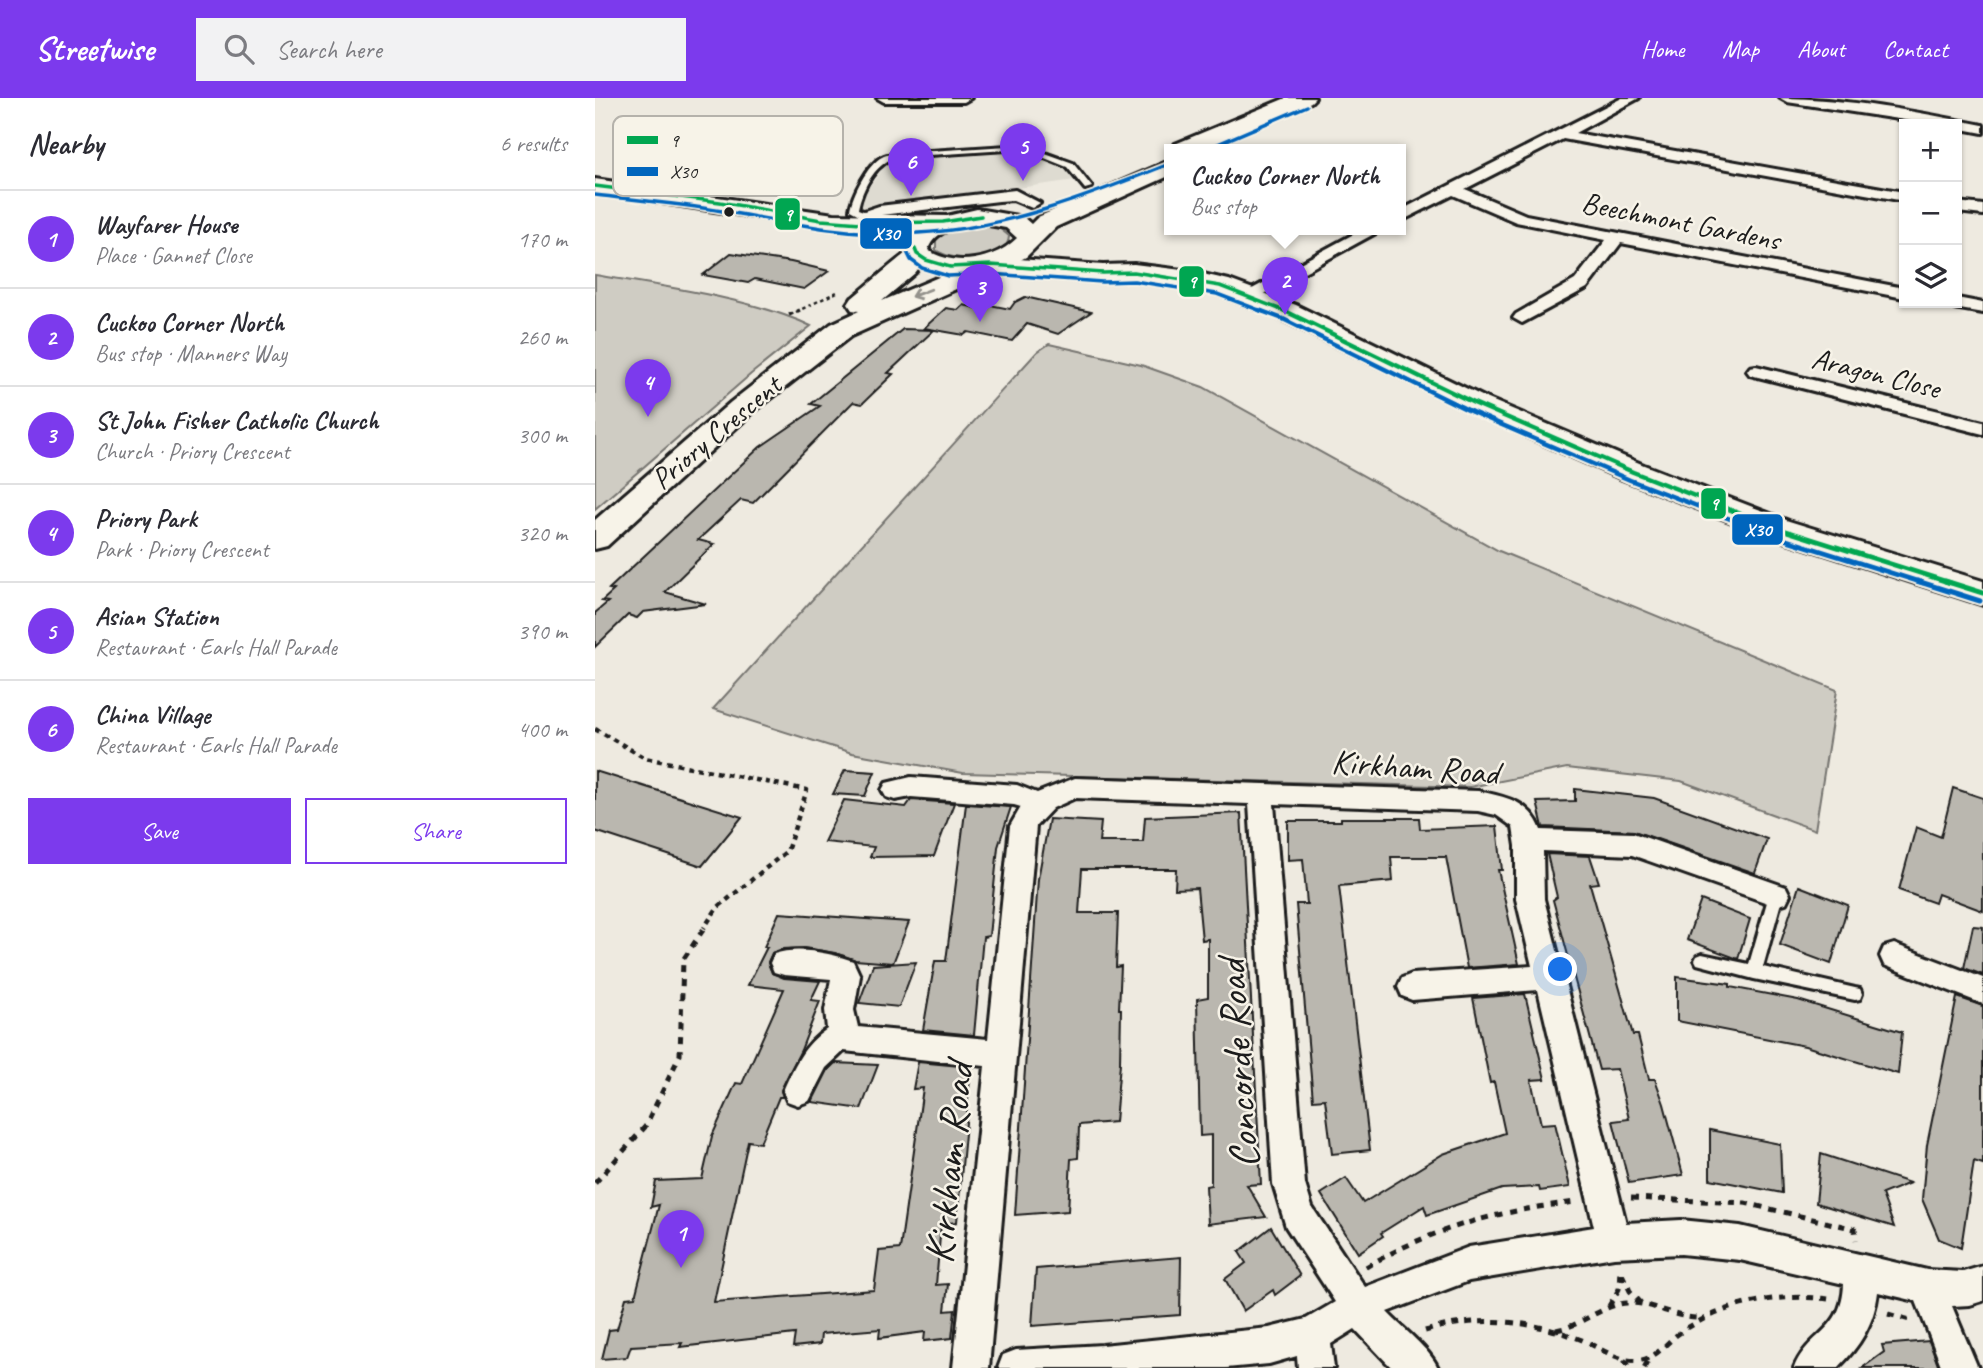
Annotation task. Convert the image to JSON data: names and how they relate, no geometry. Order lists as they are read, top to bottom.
{
  "streets": {
    "main road": ["Priory Crescent"],
    "street": [
      "Beechmont Gardens",
      "Aragon Close",
      "Kirkham Road",
      "Concorde Road"
    ]
  },
  "crossings": [
    ["Kirkham Road", "Concorde Road"]
  ],
  "lines": ["transit line X30", "transit line 9"],
  "legend": ["9", "X30"],
  "page": {
    "header": "Streetwise",
    "search": "Search here",
    "nav": [
      "Home",
      "Map",
      "About",
      "Contact"
    ],
    "heading": ["Nearby", "6 results"],
    "map_buttons": ["+", "−"],
    "pins": [
      "5",
      "6",
      "2",
      "3",
      "4",
      "1"
    ],
    "popup": ["Cuckoo Corner North", "Bus stop"],
    "list": [
      {
        "mark": "1",
        "name": "Wayfarer House",
        "note": "Place · Gannet Close",
        "value": "170 m"
      },
      {
        "mark": "2",
        "name": "Cuckoo Corner North",
        "note": "Bus stop · Manners Way",
        "value": "260 m"
      },
      {
        "mark": "3",
        "name": "St John Fisher Catholic Church",
        "note": "Church · Priory Crescent",
        "value": "300 m"
      },
      {
        "mark": "4",
        "name": "Priory Park",
        "note": "Park · Priory Crescent",
        "value": "320 m"
      },
      {
        "mark": "5",
        "name": "Asian Station",
        "note": "Restaurant · Earls Hall Parade",
        "value": "390 m"
      },
      {
        "mark": "6",
        "name": "China Village",
        "note": "Restaurant · Earls Hall Parade",
        "value": "400 m"
      }
    ],
    "buttons": ["Save", "Share"]
  }
}
